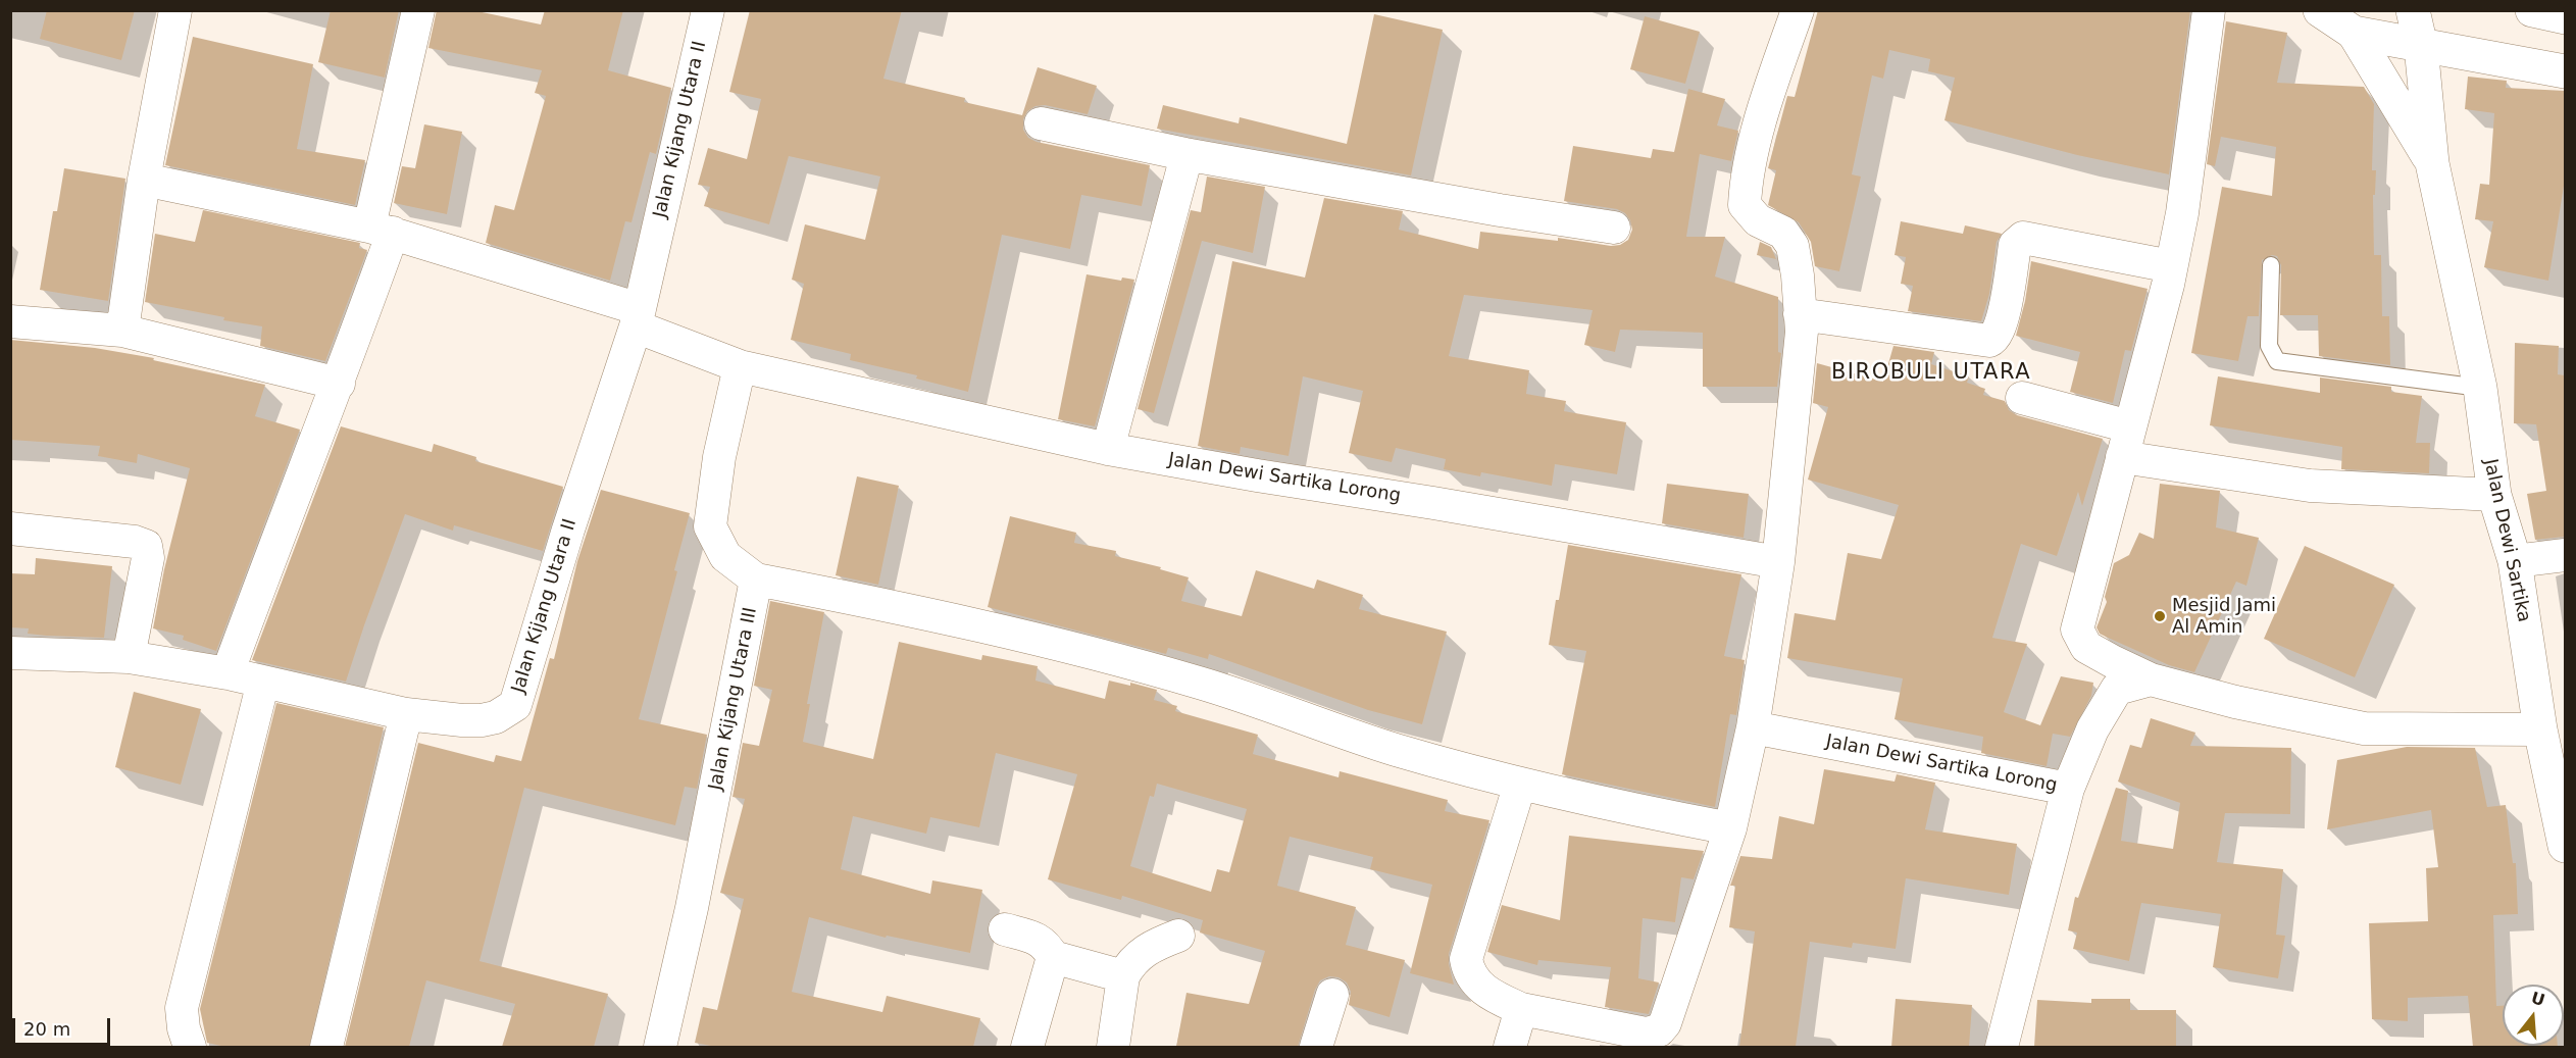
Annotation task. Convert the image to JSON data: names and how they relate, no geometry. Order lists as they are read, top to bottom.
{
  "streets": {
    "main road": ["Jalan Dewi Sartika"],
    "street": ["Jalan Kijang Utara II", "Jalan Dewi Sartika Lorong", "Jalan Kijang Utara III"]
  },
  "crossings": [
    ["Jalan Kijang Utara II", "Jalan Dewi Sartika Lorong"]
  ],
  "districts": ["BIROBULI UTARA"],
  "places": ["Mesjid Jami Al Amin"],
  "scale_bar": "20 m",
  "north": "top"
}
